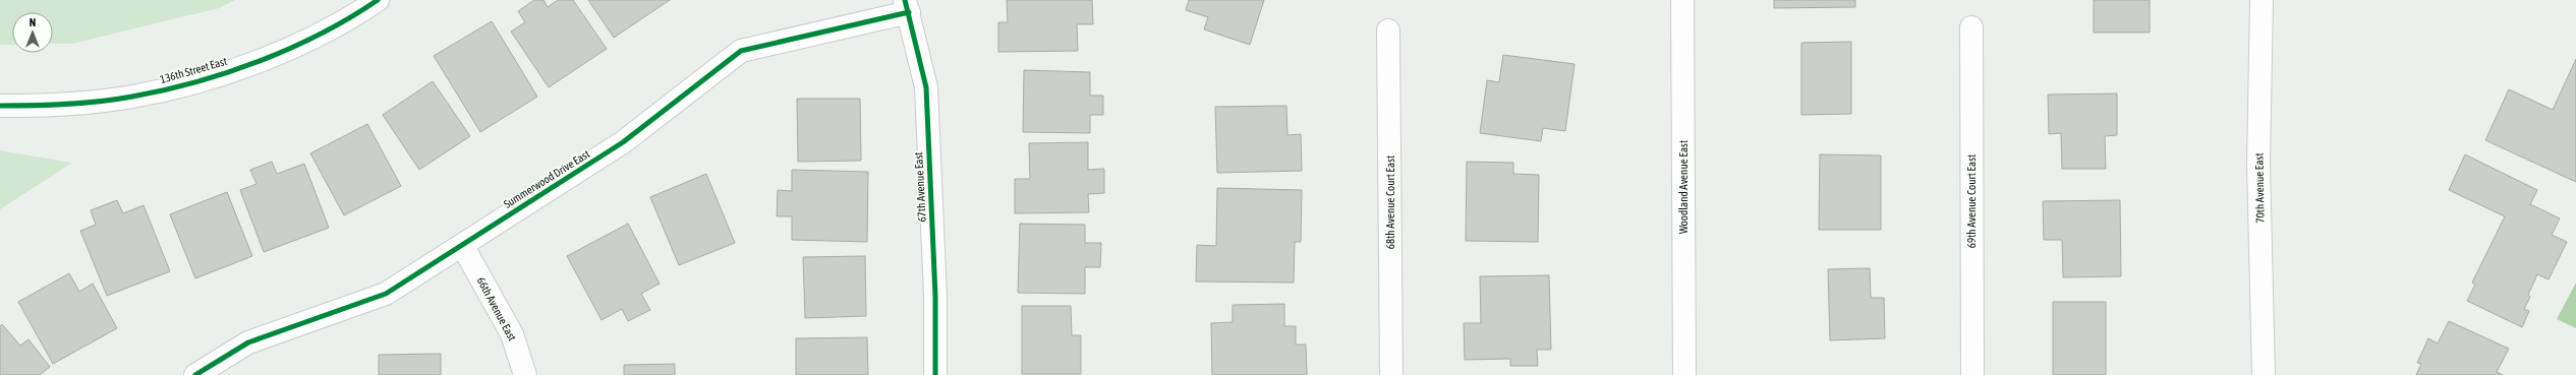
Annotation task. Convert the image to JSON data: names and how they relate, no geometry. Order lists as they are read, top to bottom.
{
  "streets": {
    "street": [
      "136th Street East",
      "Summerwood Drive East",
      "67th Avenue East",
      "Woodland Avenue East",
      "70th Avenue East",
      "69th Avenue Court East",
      "68th Avenue Court East",
      "66th Avenue East"
    ]
  },
  "crossings": [
    ["Summerwood Drive East", "67th Avenue East"],
    ["Summerwood Drive East", "66th Avenue East"]
  ],
  "north": "top"
}
